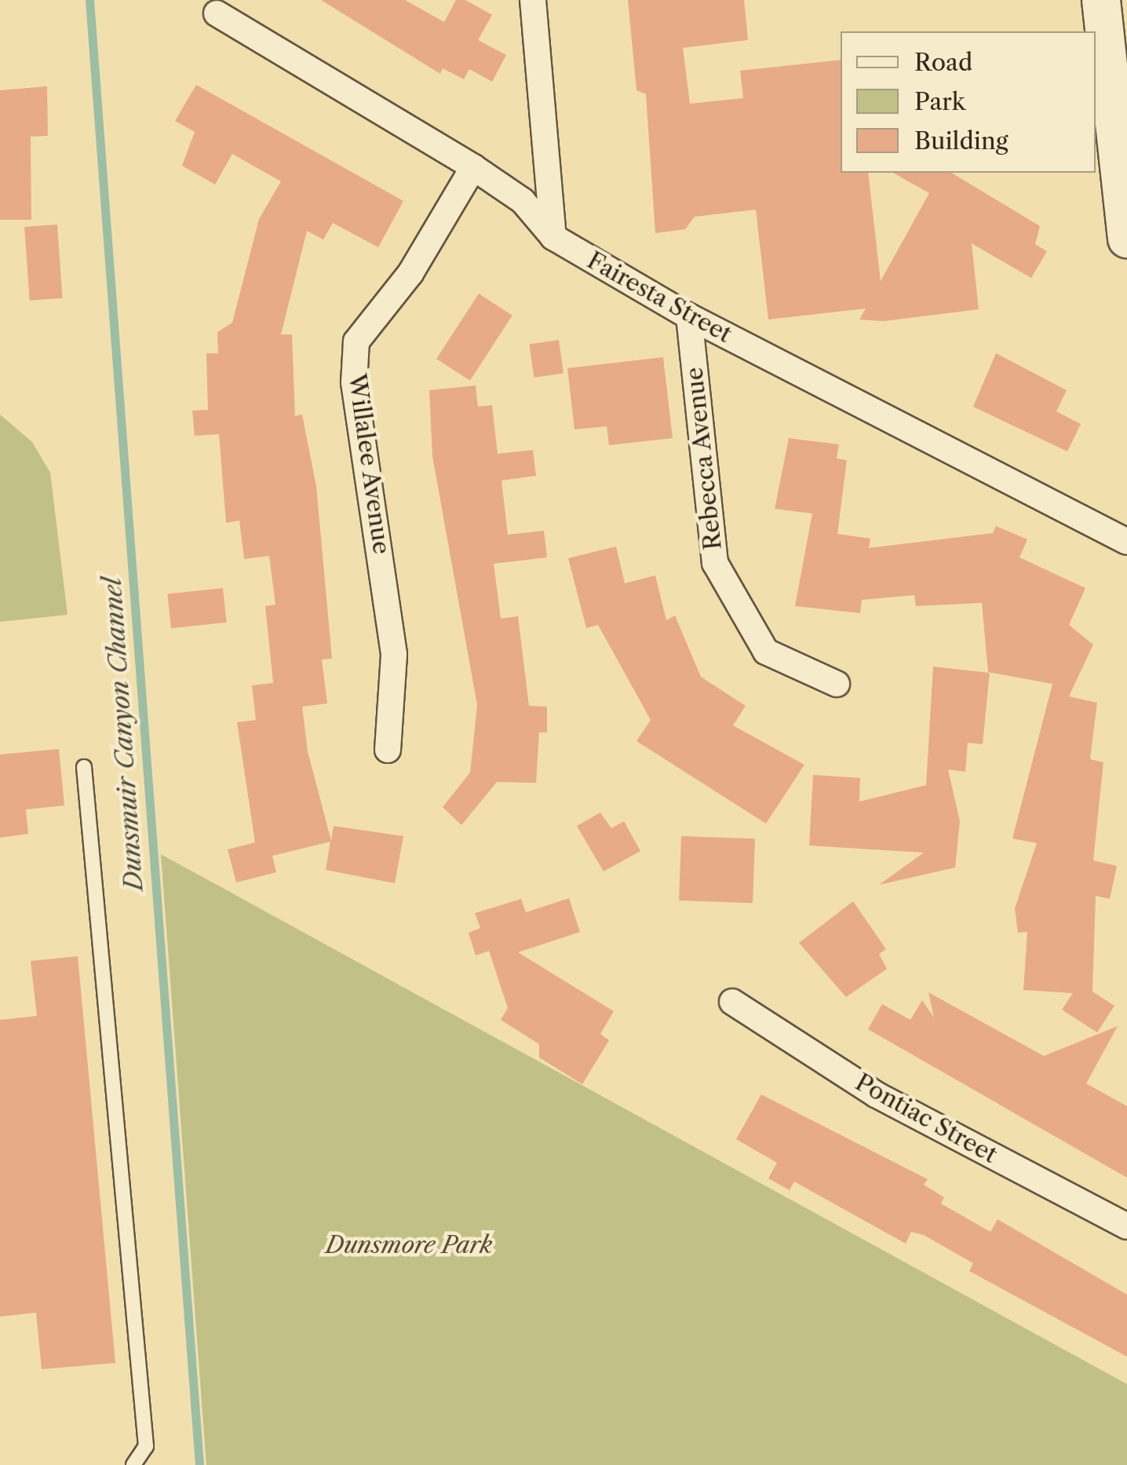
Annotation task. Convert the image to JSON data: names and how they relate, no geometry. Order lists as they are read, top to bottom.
{
  "streets": {
    "street": [
      "Fairesta Street",
      "Rebecca Avenue",
      "Willalee Avenue",
      "Pontiac Street"
    ]
  },
  "crossings": [
    ["Fairesta Street", "Rebecca Avenue"],
    ["Fairesta Street", "Willalee Avenue"]
  ],
  "water": ["Dunsmuir Canyon Channel"],
  "parks": ["Dunsmore Park"],
  "legend": ["Road", "Park", "Building"]
}
